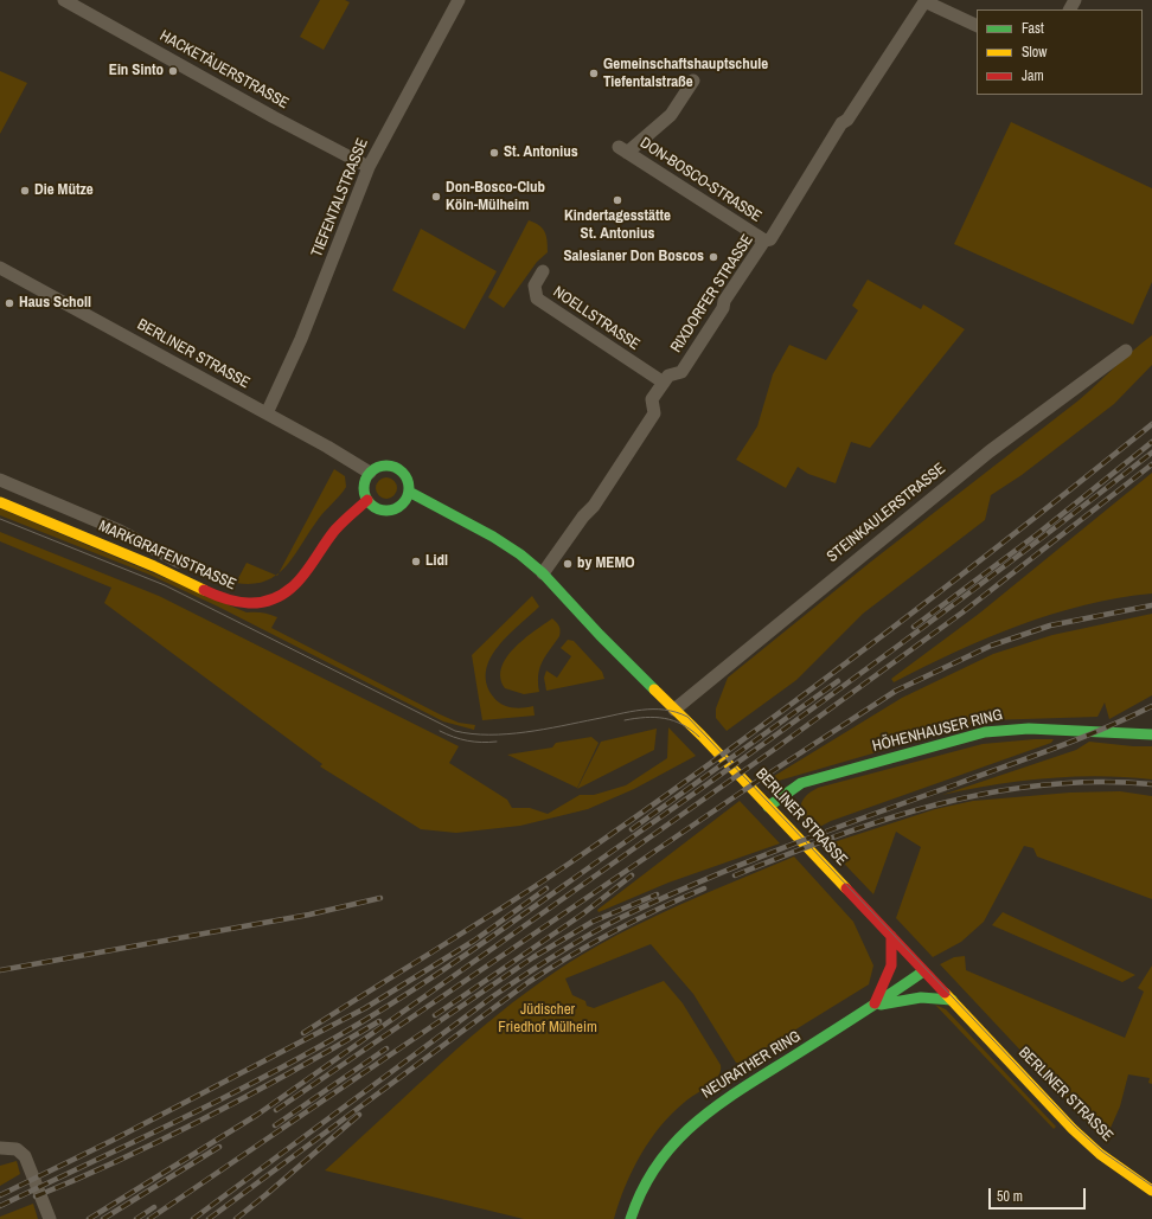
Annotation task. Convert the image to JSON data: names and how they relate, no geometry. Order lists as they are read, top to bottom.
{
  "streets": {
    "main road": [
      "BERLINER STRASSE",
      "MARKGRAFENSTRASSE",
      "HÖHENHAUSER RING",
      "NEURATHER RING"
    ],
    "street": [
      "HACKETÄUERSTRASSE",
      "DON-BOSCO-STRASSE",
      "TIEFENTALSTRASSE",
      "RIXDORFER STRASSE",
      "NOELLSTRASSE",
      "STEINKAULERSTRASSE"
    ]
  },
  "crossings": [
    ["HACKETÄUERSTRASSE", "TIEFENTALSTRASSE"],
    ["DON-BOSCO-STRASSE", "RIXDORFER STRASSE"],
    ["TIEFENTALSTRASSE", "BERLINER STRASSE"],
    ["RIXDORFER STRASSE", "NOELLSTRASSE"],
    ["RIXDORFER STRASSE", "BERLINER STRASSE"],
    ["BERLINER STRASSE", "STEINKAULERSTRASSE"],
    ["BERLINER STRASSE", "MARKGRAFENSTRASSE"],
    ["BERLINER STRASSE", "HÖHENHAUSER RING"],
    ["BERLINER STRASSE", "NEURATHER RING"]
  ],
  "parks": ["Jüdischer Friedhof Mülheim"],
  "places": [
    "Ein Sinto",
    "Gemeinschaftshauptschule Tiefentalstraße",
    "St. Antonius",
    "Die Mütze",
    "Don-Bosco-Club Köln-Mülheim",
    "Kindertagesstätte St. Antonius",
    "Salesianer Don Boscos",
    "Haus Scholl",
    "Lidl",
    "by MEMO"
  ],
  "legend": ["Fast", "Slow", "Jam"],
  "scale_bar": "50 m"
}
